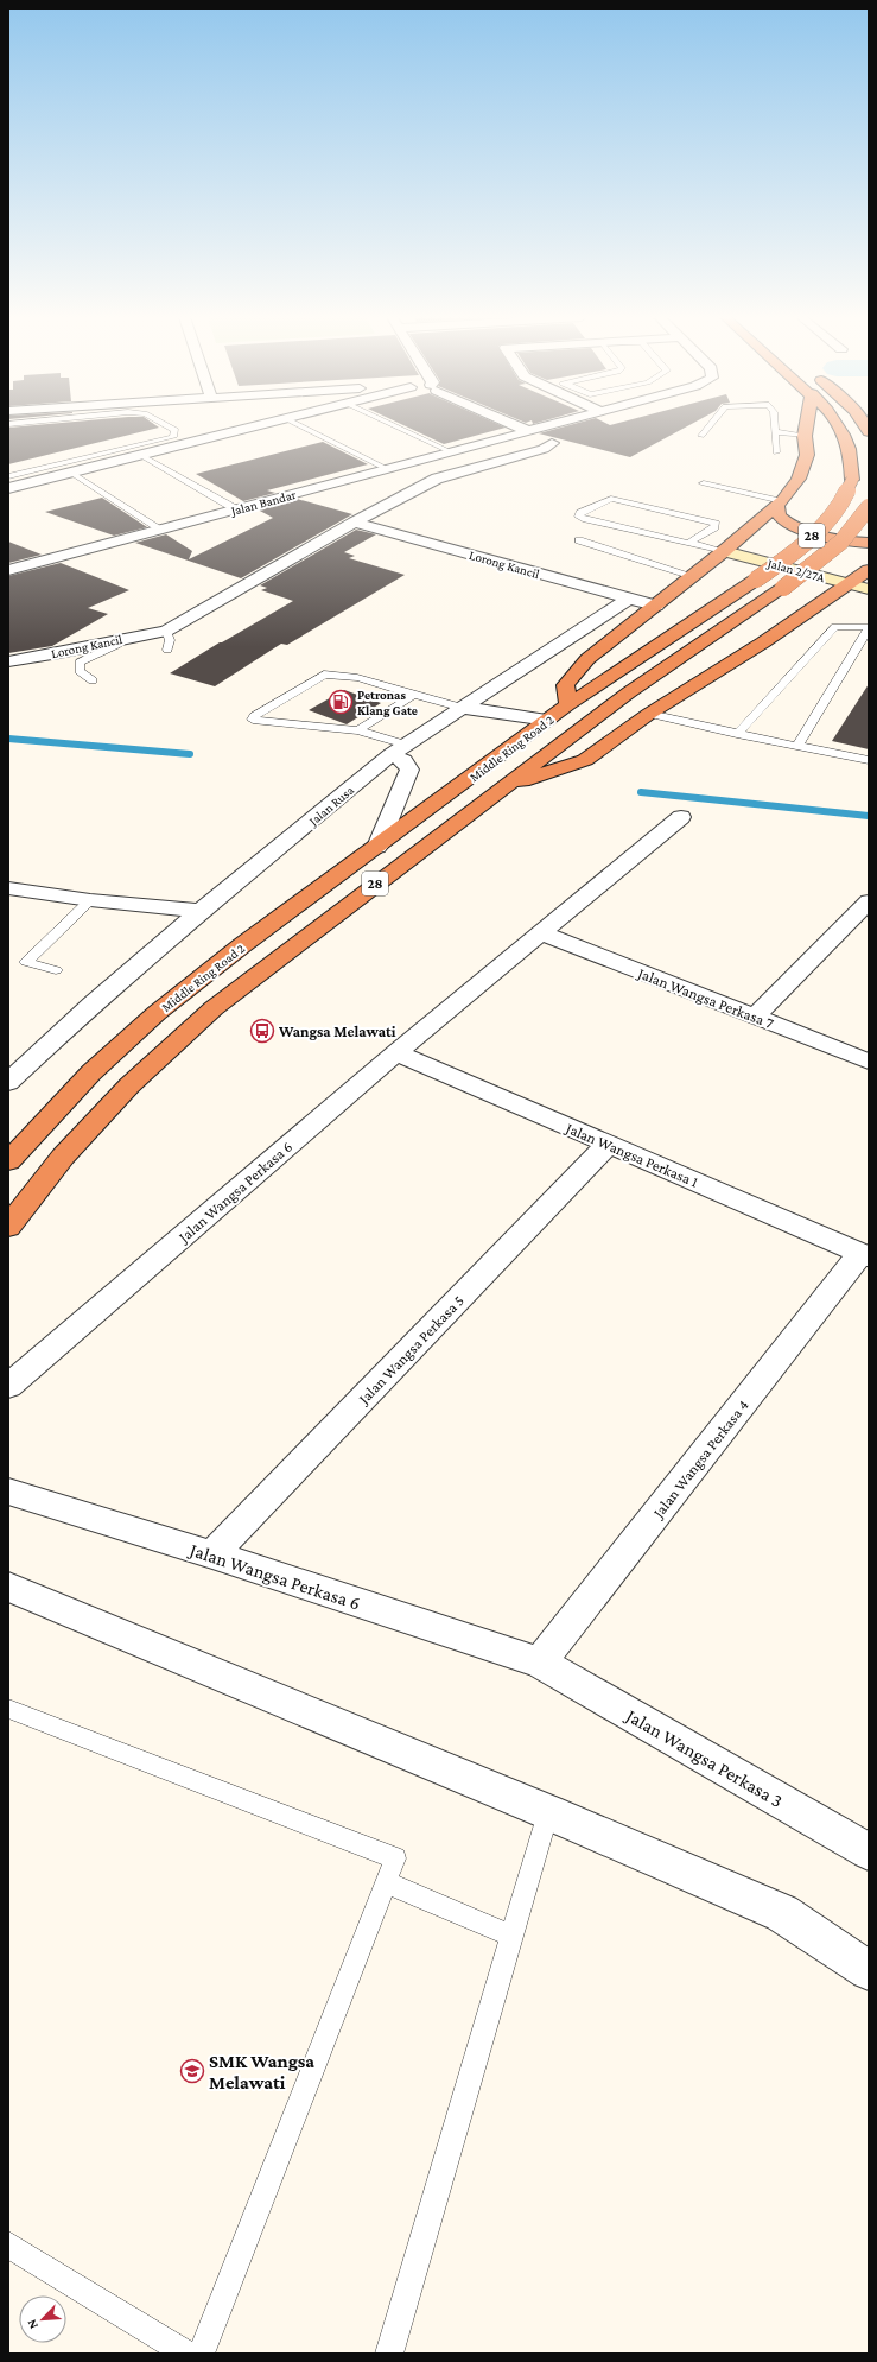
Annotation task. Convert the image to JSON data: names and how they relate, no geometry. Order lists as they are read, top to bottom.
{
  "streets": {
    "highway": ["28", "Middle Ring Road 2"],
    "main road": ["Jalan 2/27A"],
    "street": [
      "Jalan Bandar",
      "Lorong Kancil",
      "Jalan Rusa",
      "Jalan Wangsa Perkasa 7",
      "Jalan Wangsa Perkasa 1",
      "Jalan Wangsa Perkasa 6",
      "Jalan Wangsa Perkasa 5",
      "Jalan Wangsa Perkasa 4",
      "Jalan Wangsa Perkasa 3"
    ]
  },
  "crossings": [
    ["Lorong Kancil", "Jalan Rusa"],
    ["Jalan Wangsa Perkasa 7", "Jalan Wangsa Perkasa 6"],
    ["Jalan Wangsa Perkasa 1", "Jalan Wangsa Perkasa 6"],
    ["Jalan Wangsa Perkasa 1", "Jalan Wangsa Perkasa 5"],
    ["Jalan Wangsa Perkasa 1", "Jalan Wangsa Perkasa 4"],
    ["Jalan Wangsa Perkasa 6", "Jalan Wangsa Perkasa 5"],
    ["Jalan Wangsa Perkasa 6", "Jalan Wangsa Perkasa 4"],
    ["Jalan Wangsa Perkasa 6", "Jalan Wangsa Perkasa 3"],
    ["Jalan Wangsa Perkasa 4", "Jalan Wangsa Perkasa 3"]
  ],
  "places": {
    "fuel station": ["Petronas Klang Gate"],
    "bus stop": ["Wangsa Melawati"],
    "school or university": ["SMK Wangsa Melawati"]
  },
  "north": "bottom left"
}
